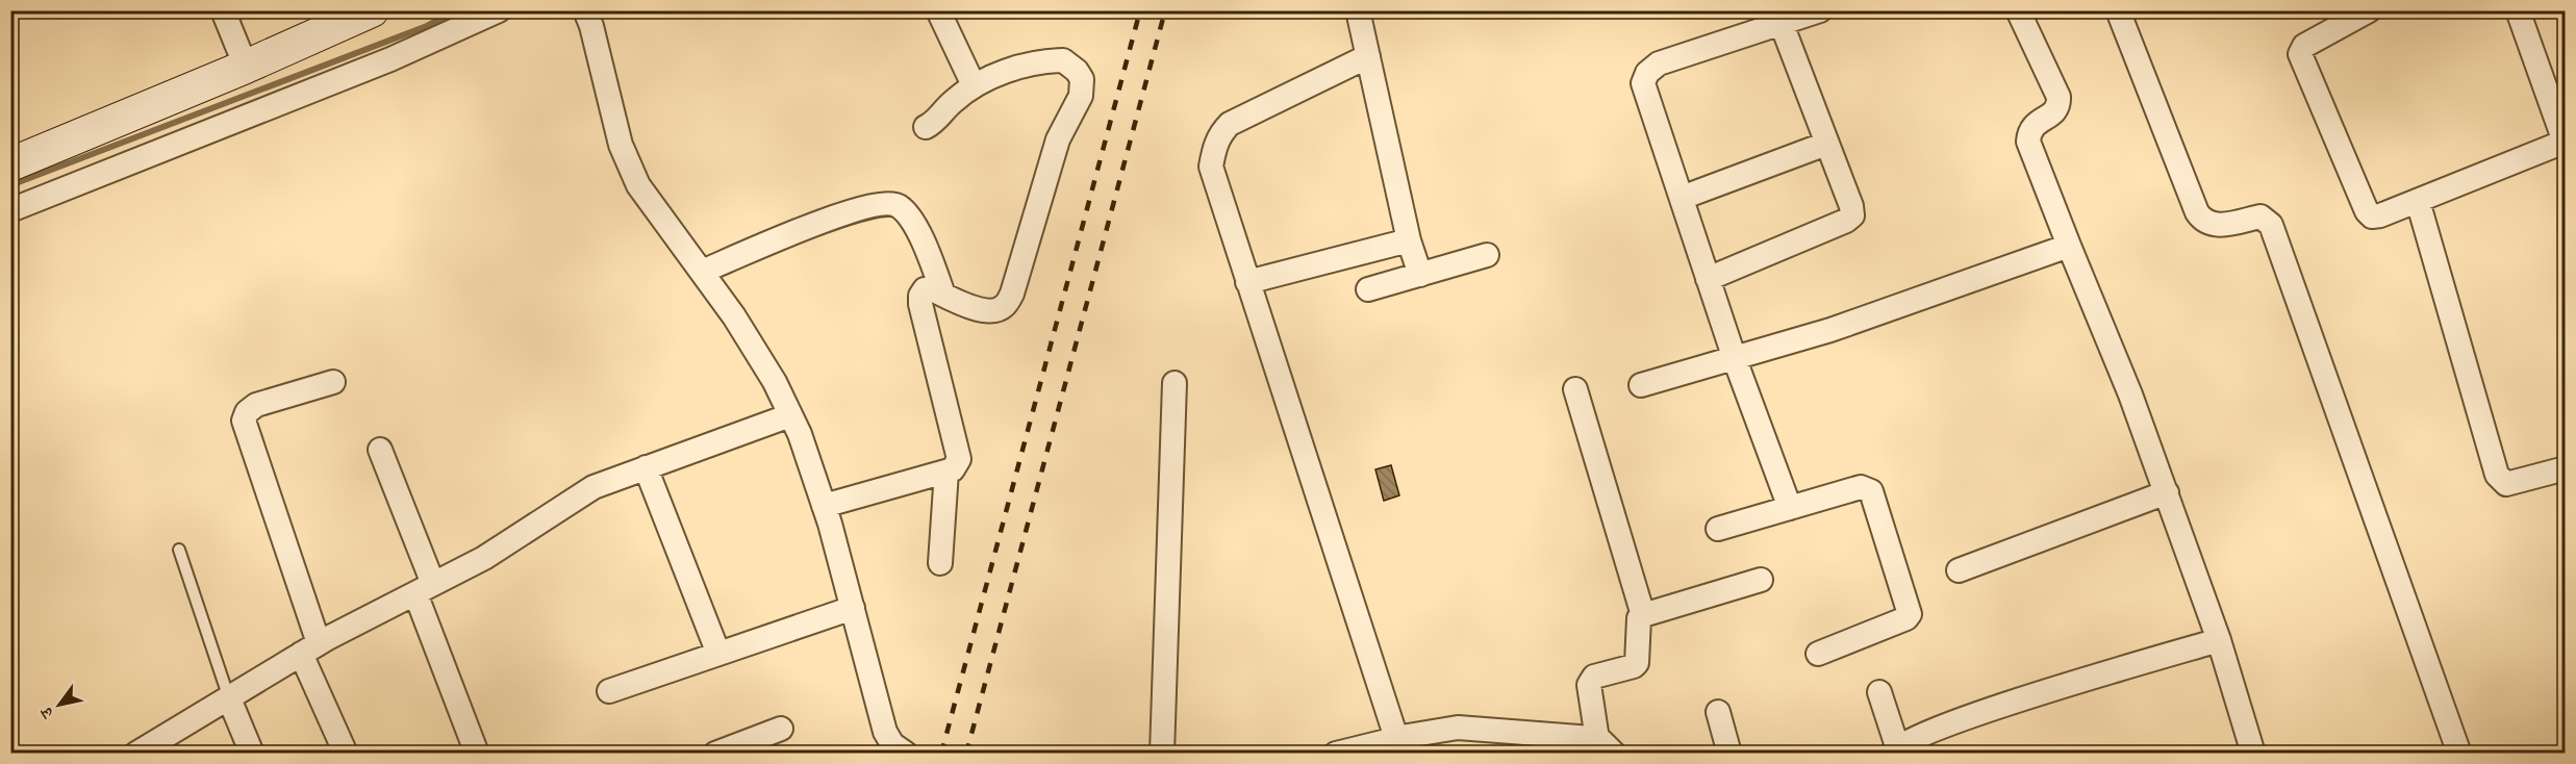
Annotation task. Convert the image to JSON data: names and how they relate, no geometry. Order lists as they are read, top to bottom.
{
  "north": "bottom left"
}
